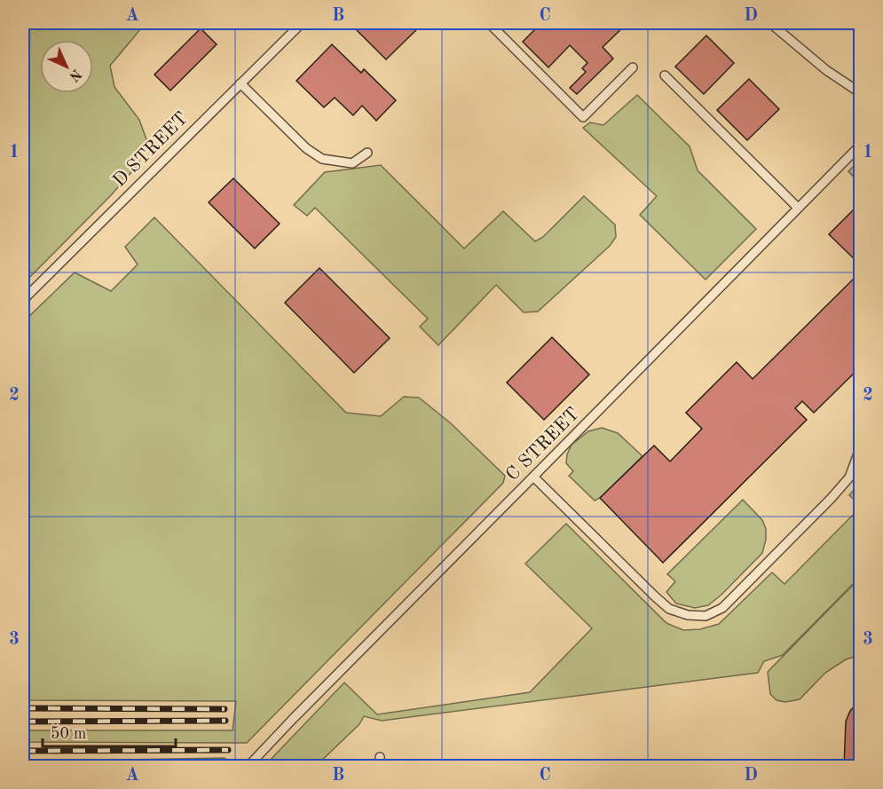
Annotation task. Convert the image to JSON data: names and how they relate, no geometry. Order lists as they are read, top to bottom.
{
  "streets": {
    "lane": ["D STREET", "C STREET"]
  },
  "scale_bar": "50 m",
  "north": "bottom right",
  "grid": {
    "columns": [
      "A",
      "B",
      "C",
      "D"
    ],
    "rows": ["1", "2", "3"]
  }
}
